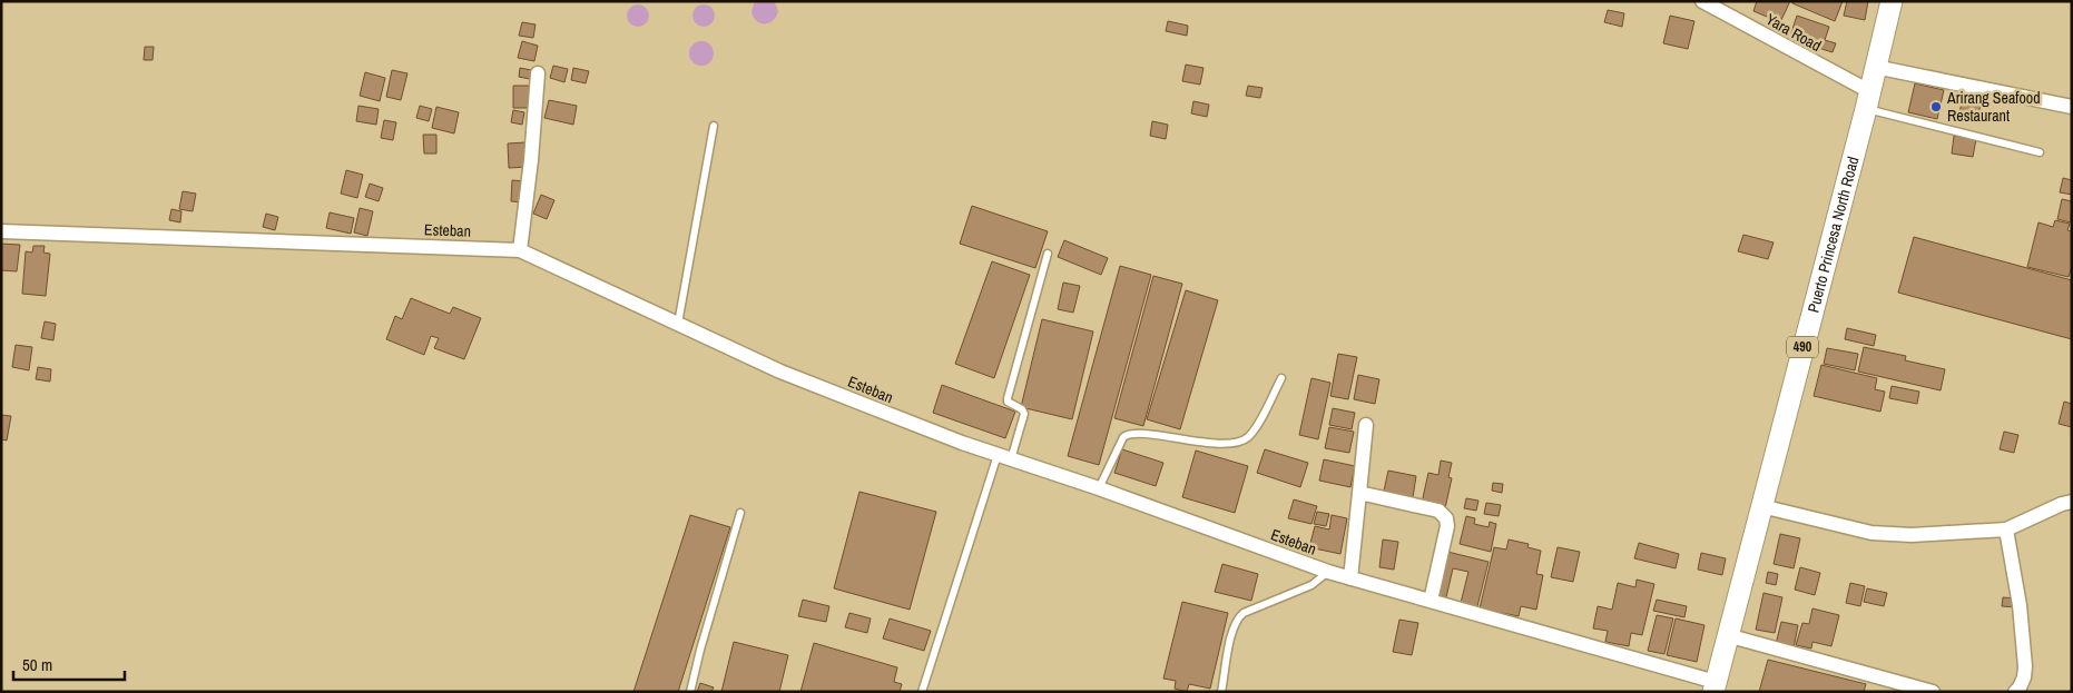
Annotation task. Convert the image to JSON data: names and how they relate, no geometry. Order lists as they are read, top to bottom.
{
  "streets": {
    "main road": ["Puerto Princesa North Road", "490"],
    "street": ["Yara Road", "Esteban"]
  },
  "crossings": [
    ["Yara Road", "Puerto Princesa North Road"],
    ["Esteban", "Puerto Princesa North Road"]
  ],
  "places": ["Arirang Seafood Restaurant"],
  "scale_bar": "50 m"
}
